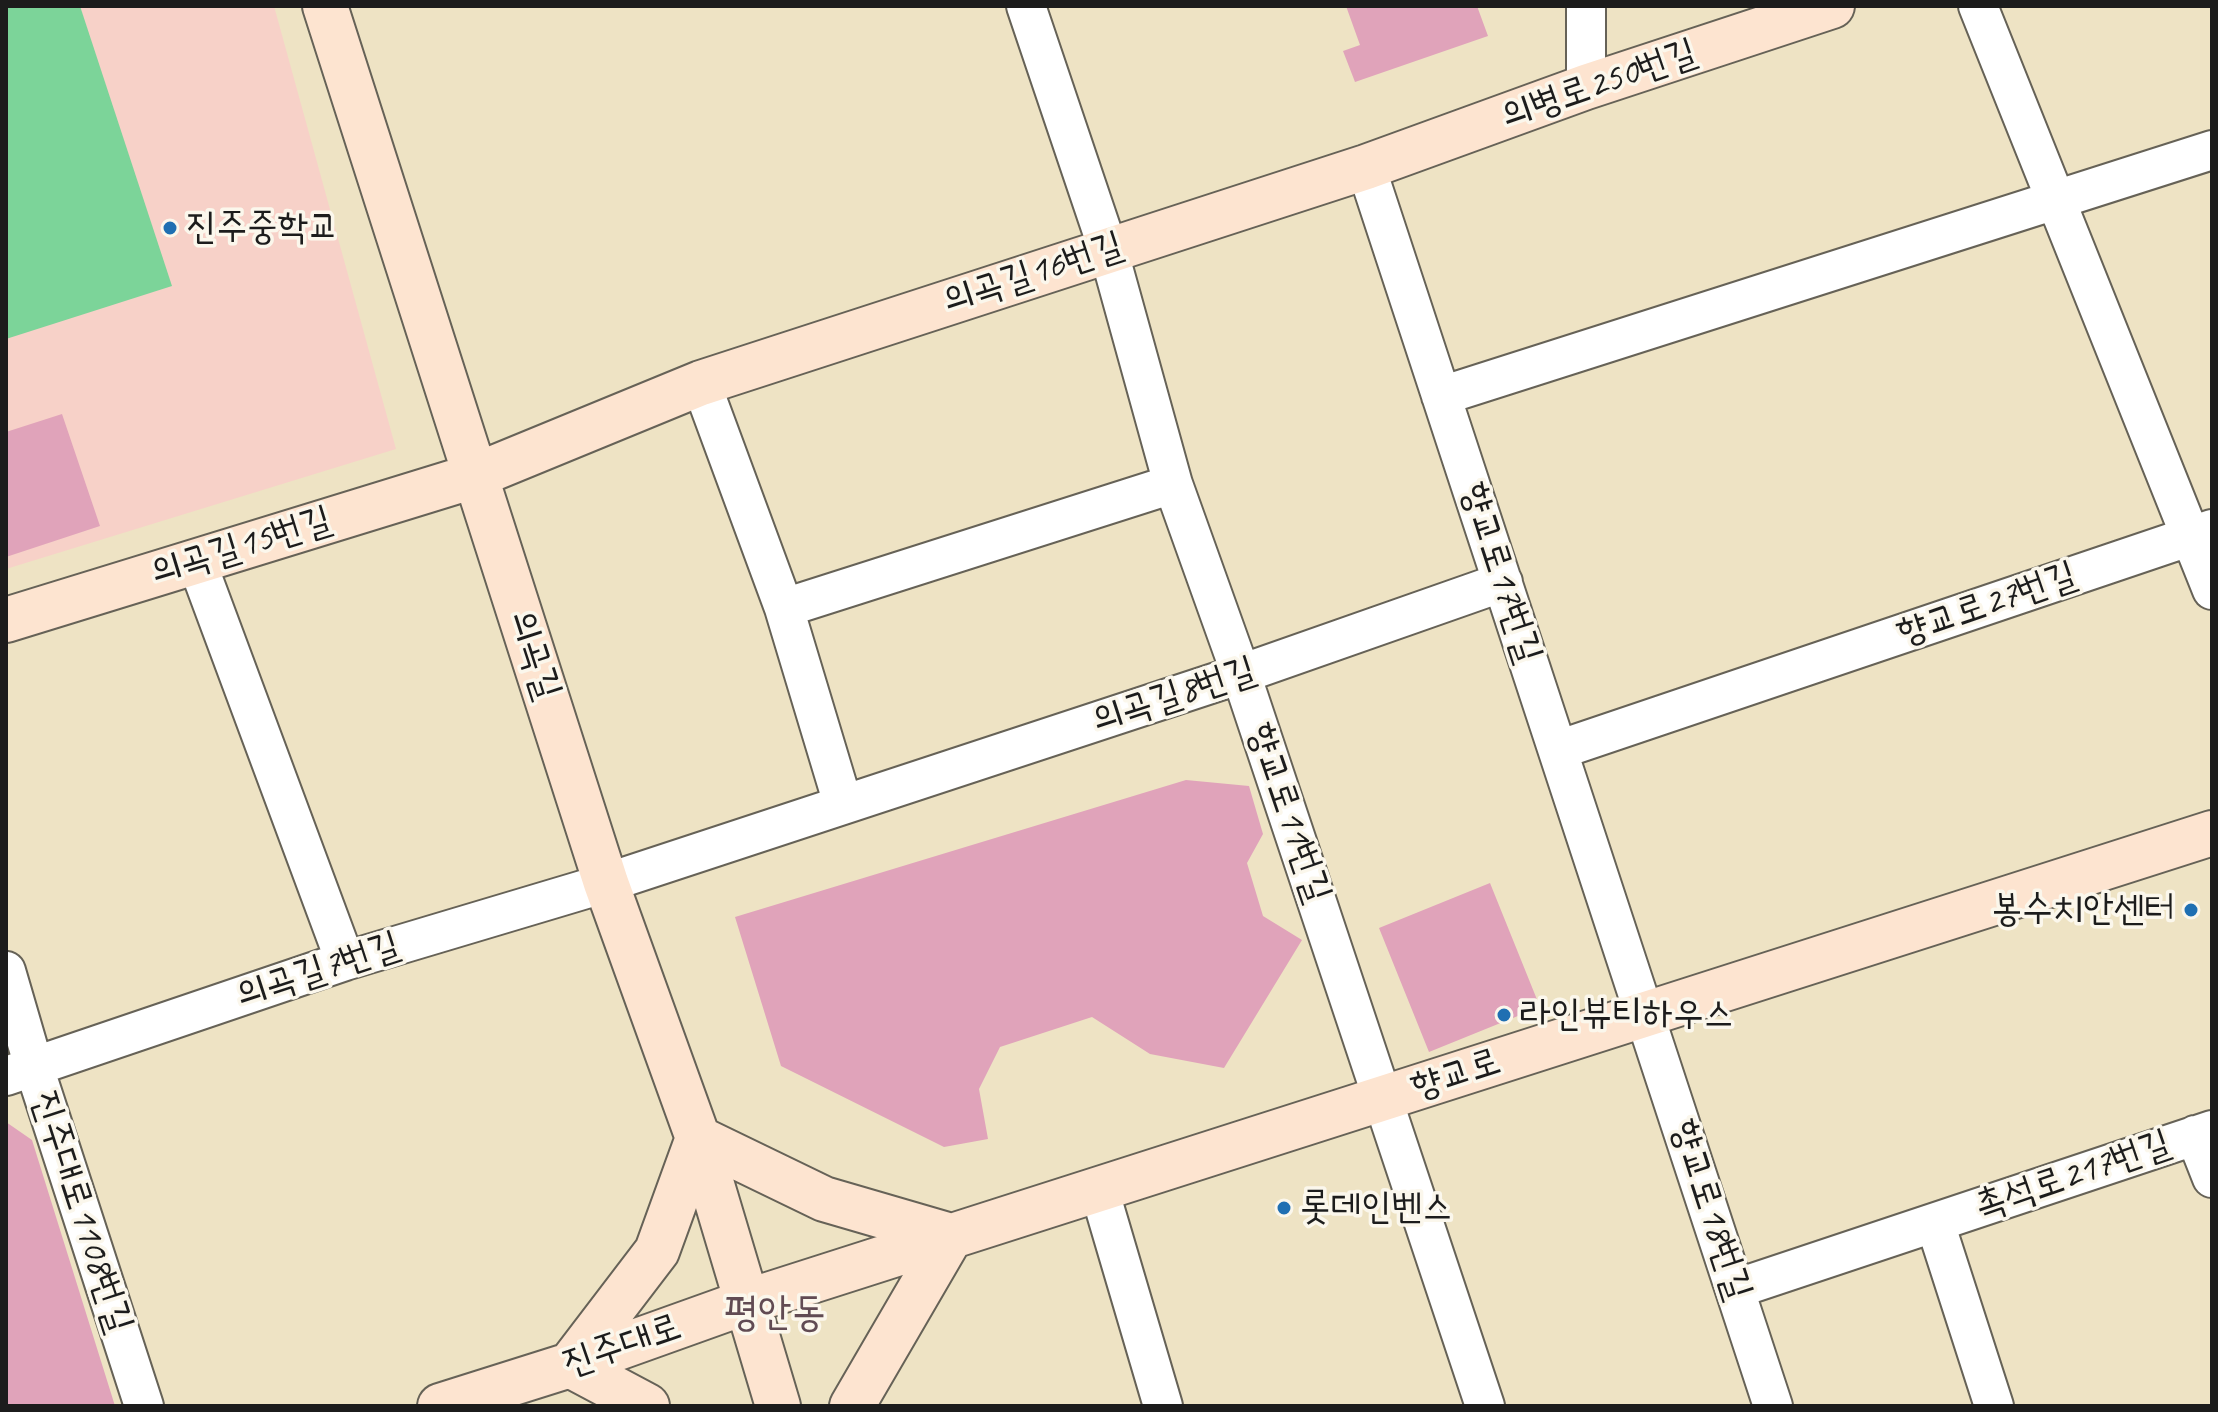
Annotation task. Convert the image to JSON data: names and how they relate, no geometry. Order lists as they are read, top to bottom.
{
  "streets": {
    "street": [
      "의병로250번길",
      "의곡길16번길",
      "의곡길15번길",
      "향교로17번길",
      "향교로27번길",
      "의곡길",
      "의곡길8번길",
      "향교로11번길",
      "의곡길7번길",
      "향교로",
      "촉석로217번길",
      "향교로18번길",
      "진주대로1108번길",
      "진주대로"
    ]
  },
  "crossings": [
    ["의병로250번길", "의곡길16번길"],
    ["의병로250번길", "향교로17번길"],
    ["의곡길16번길", "의곡길15번길"],
    ["의곡길16번길", "향교로17번길"],
    ["의곡길16번길", "의곡길"],
    ["의곡길16번길", "향교로11번길"],
    ["의곡길15번길", "의곡길"],
    ["향교로17번길", "향교로27번길"],
    ["향교로17번길", "의곡길8번길"],
    ["향교로17번길", "향교로"],
    ["향교로17번길", "향교로18번길"],
    ["의곡길", "의곡길8번길"],
    ["의곡길", "의곡길7번길"],
    ["의곡길", "향교로"],
    ["의곡길", "진주대로"],
    ["의곡길8번길", "향교로11번길"],
    ["의곡길8번길", "의곡길7번길"],
    ["향교로11번길", "향교로"],
    ["의곡길7번길", "진주대로1108번길"],
    ["향교로", "향교로18번길"],
    ["향교로", "진주대로"],
    ["촉석로217번길", "향교로18번길"]
  ],
  "districts": ["평안동"],
  "places": [
    "진주중학교",
    "봉수치안센터",
    "라인뷰티하우스",
    "롯데인벤스"
  ]
}
